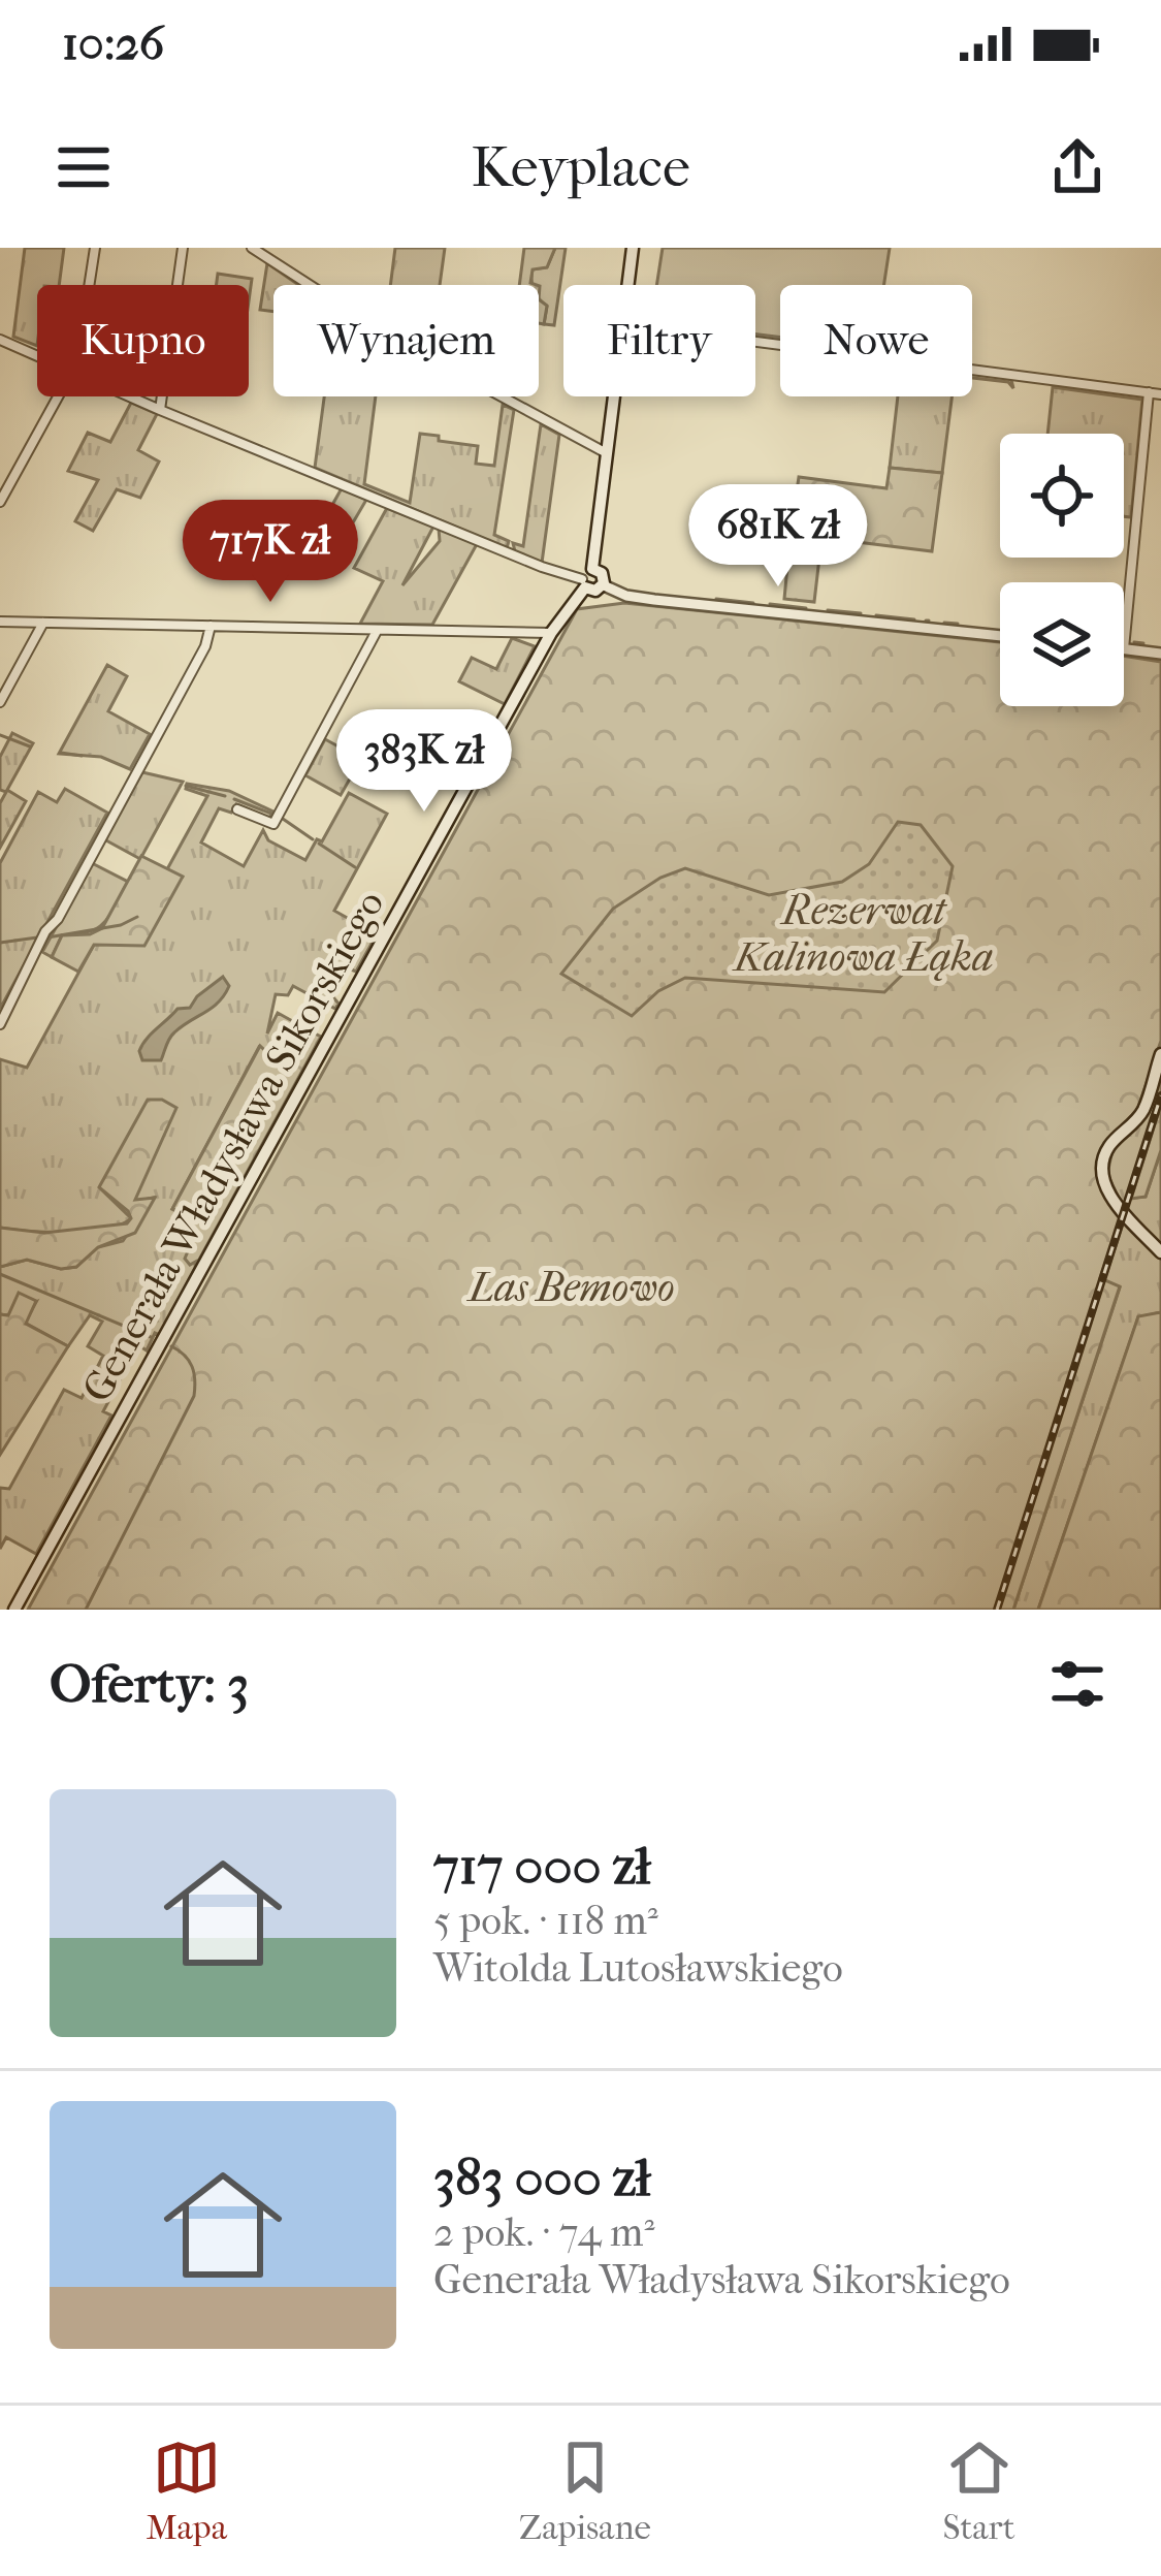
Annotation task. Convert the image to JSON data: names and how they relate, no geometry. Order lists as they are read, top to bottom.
{
  "streets": {
    "main road": ["Generała Władysława Sikorskiego"]
  },
  "parks": ["Rezerwat Kalinowa Łąka", "Las Bemowo"],
  "page": {
    "status": "10:26",
    "header": "Keyplace",
    "chip": [
      "Kupno",
      "Wynajem",
      "Filtry",
      "Nowe"
    ],
    "price": ["681K zł", "717K zł", "383K zł"],
    "heading": "Oferty: 3",
    "list": [
      {
        "name": "717 000 zł",
        "note": "5 pok. · 118 m² · Witolda Lutosławskiego"
      },
      {
        "name": "383 000 zł",
        "note": "2 pok. · 74 m² · Generała Władysława Sikorskiego"
      }
    ],
    "tabs": ["Mapa", "Zapisane", "Start"]
  }
}
